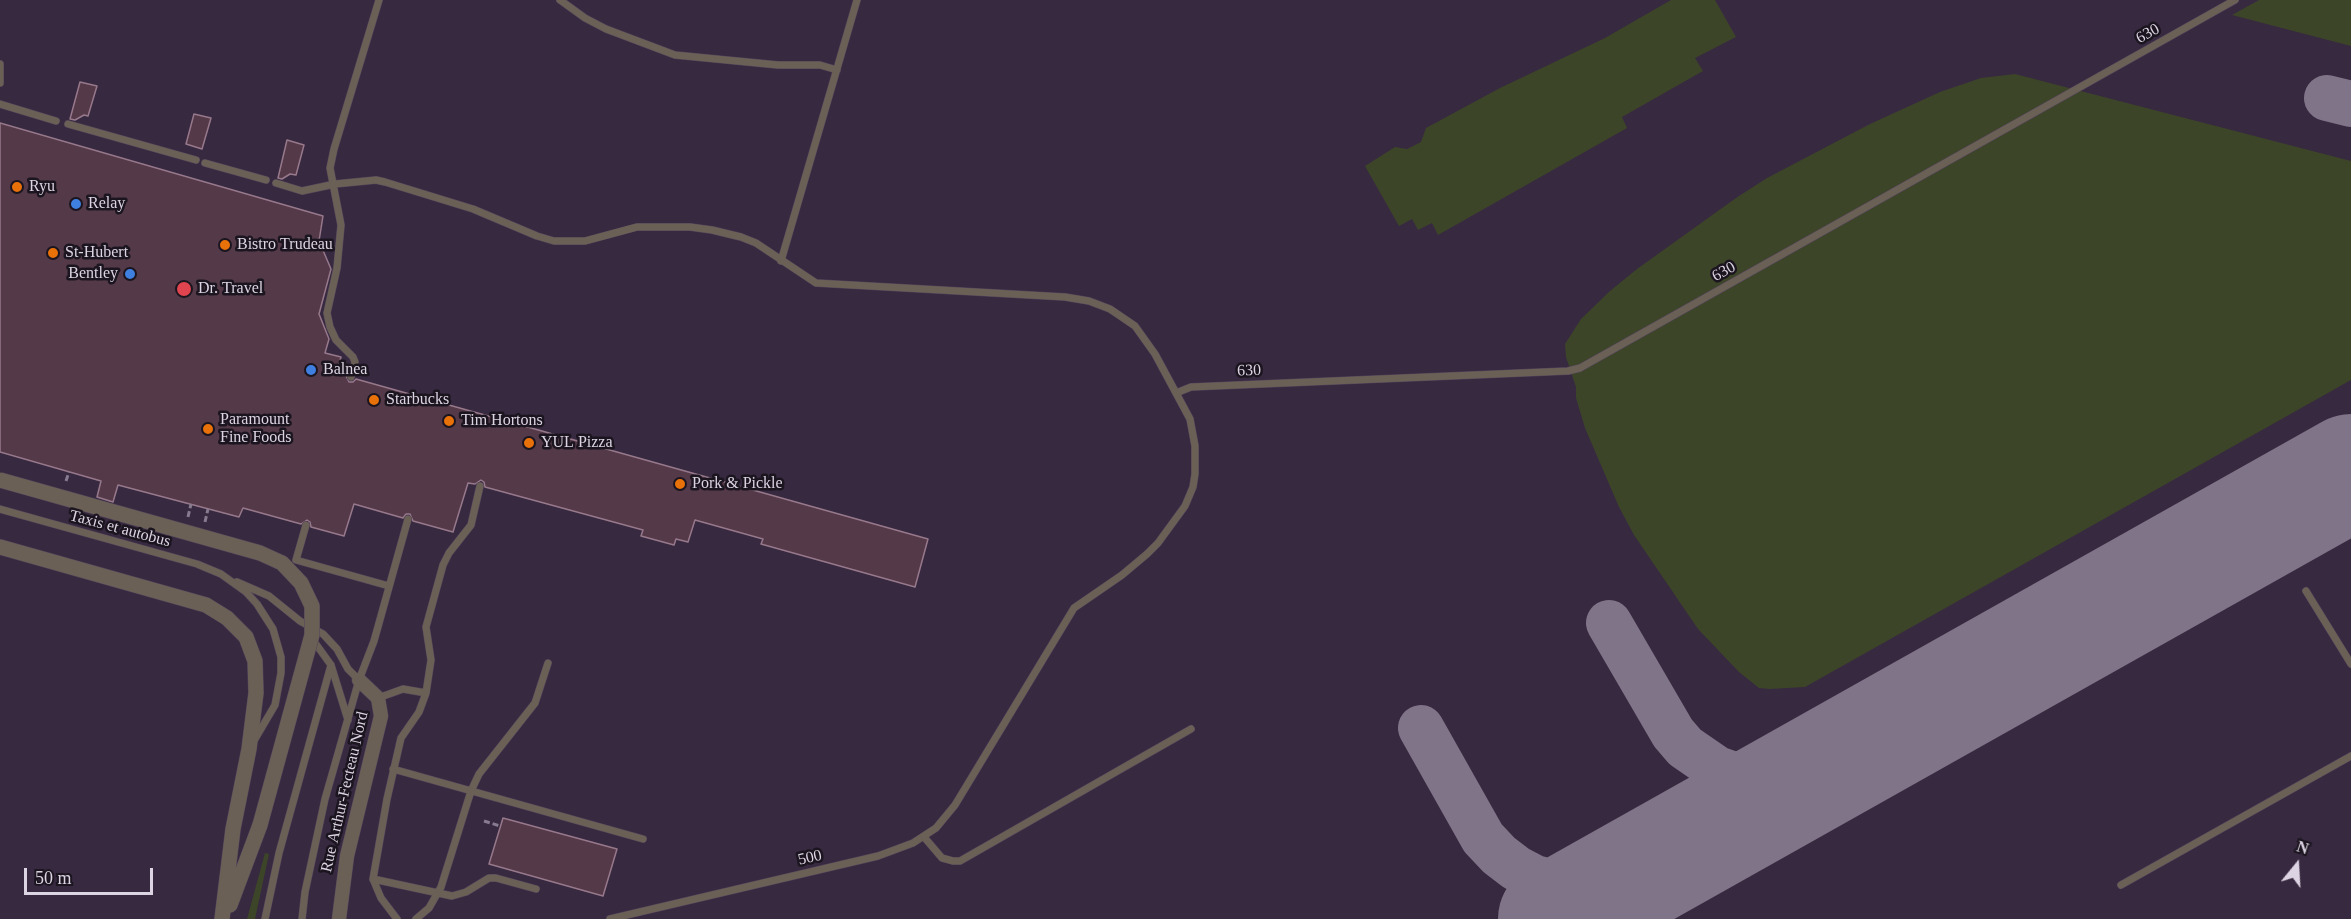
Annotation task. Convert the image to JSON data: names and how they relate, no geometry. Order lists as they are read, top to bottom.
{
  "streets": {
    "street": ["Rue Arthur-Fecteau Nord"],
    "lane": ["630", "Taxis et autobus", "500"]
  },
  "crossings": [
    ["630", "500"]
  ],
  "places": [
    "Ryu",
    "Relay",
    "Bistro Trudeau",
    "St-Hubert",
    "Bentley",
    "Dr. Travel",
    "Balnea",
    "Starbucks",
    "Tim Hortons",
    "Paramount Fine Foods",
    "YUL Pizza",
    "Pork & Pickle"
  ],
  "scale_bar": "50 m",
  "north": "top"
}
